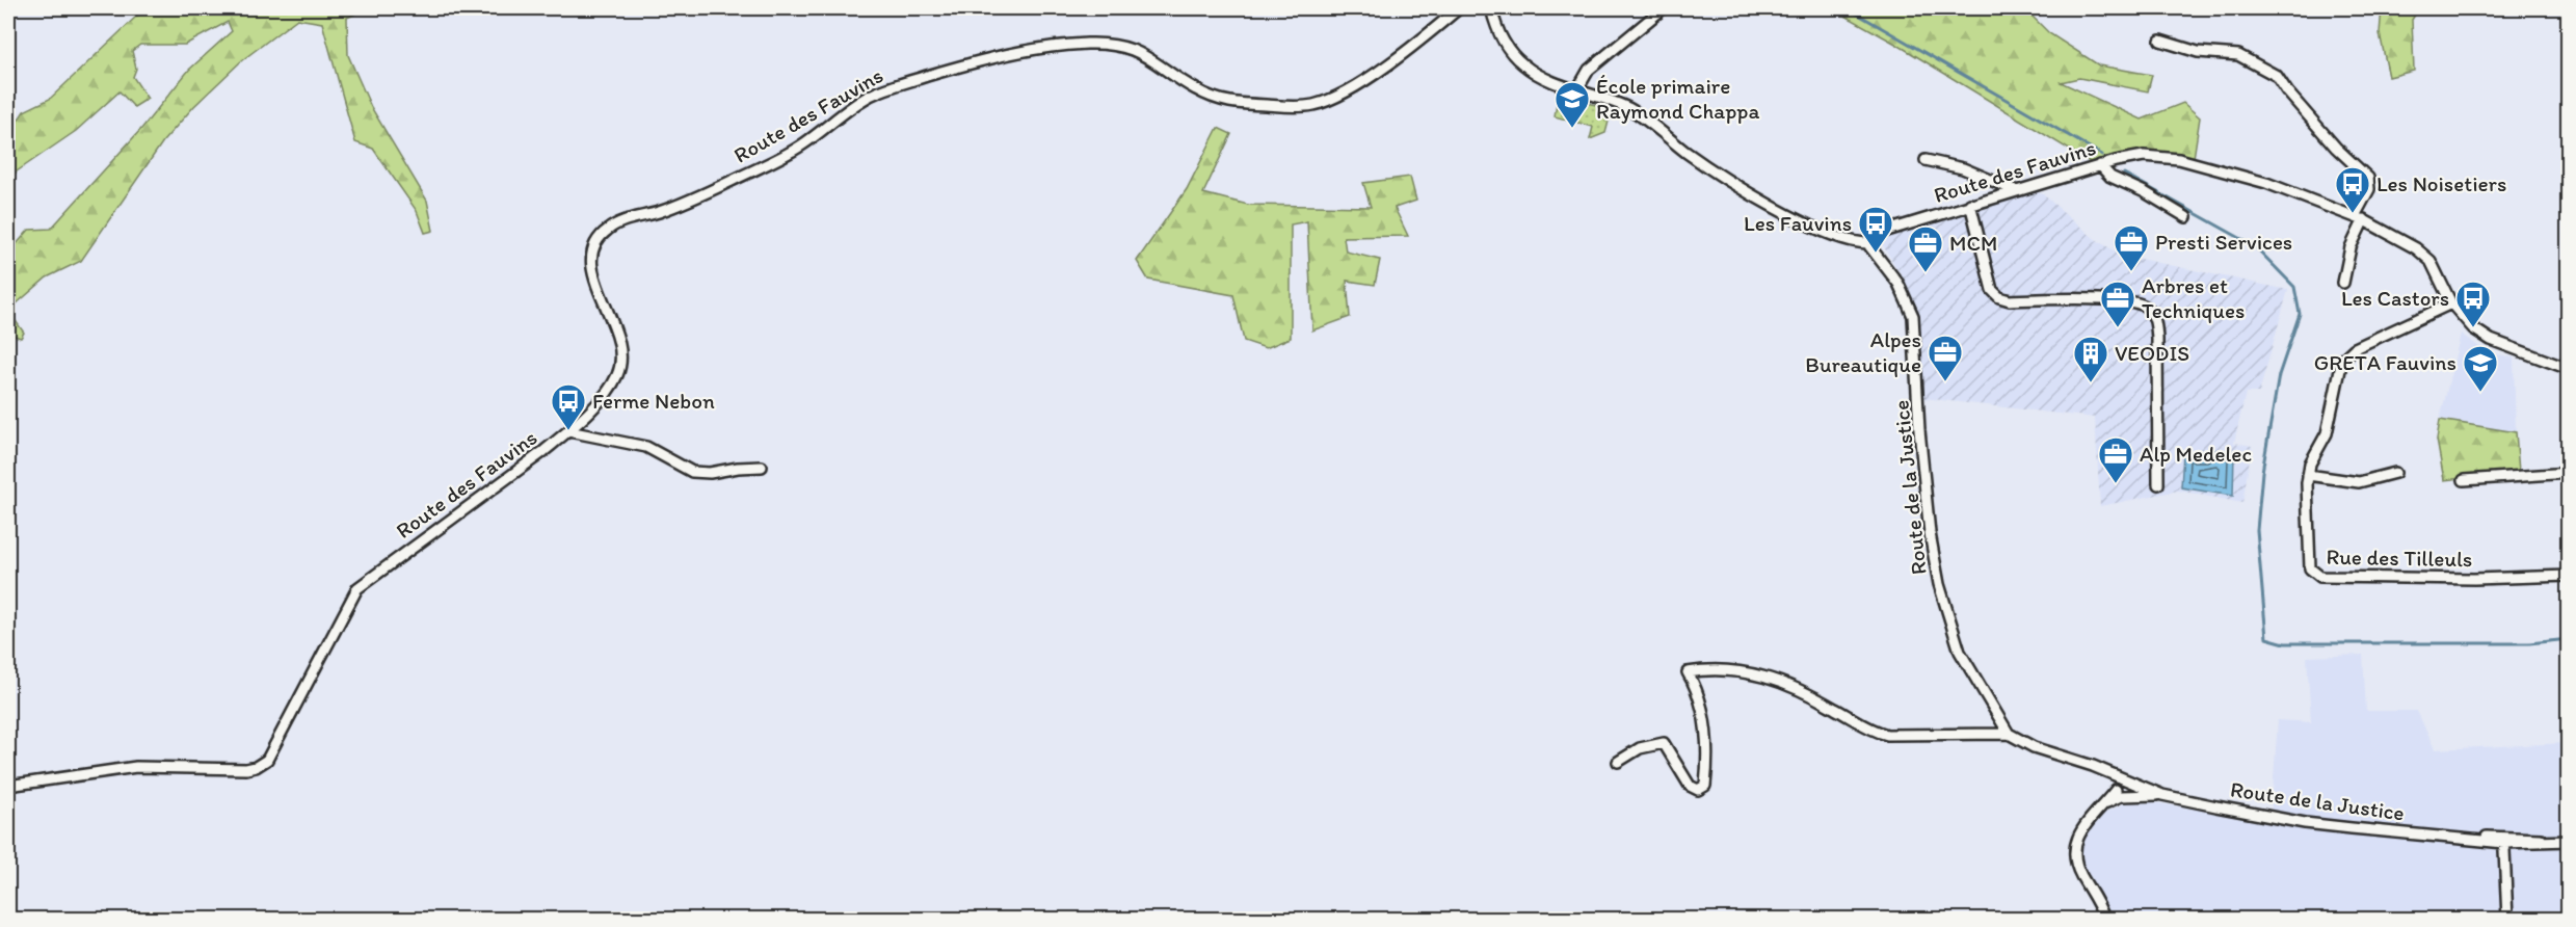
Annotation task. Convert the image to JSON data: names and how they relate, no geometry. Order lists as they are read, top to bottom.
{
  "streets": {
    "street": ["Route des Fauvins", "Route de la Justice", "Rue des Tilleuls"]
  },
  "crossings": [
    ["Route des Fauvins", "Route de la Justice"],
    ["Route des Fauvins", "Rue des Tilleuls"]
  ],
  "places": {
    "school or university": ["École primaire Raymond Chappa", "GRETA Fauvins"],
    "bus stop": [
      "Les Noisetiers",
      "Les Fauvins",
      "Les Castors",
      "Ferme Nebon"
    ],
    "office": [
      "Presti Services",
      "MCM",
      "Arbres et Techniques",
      "Alpes Bureautique",
      "Alp Medelec"
    ],
    "building": ["VEODIS"]
  }
}
